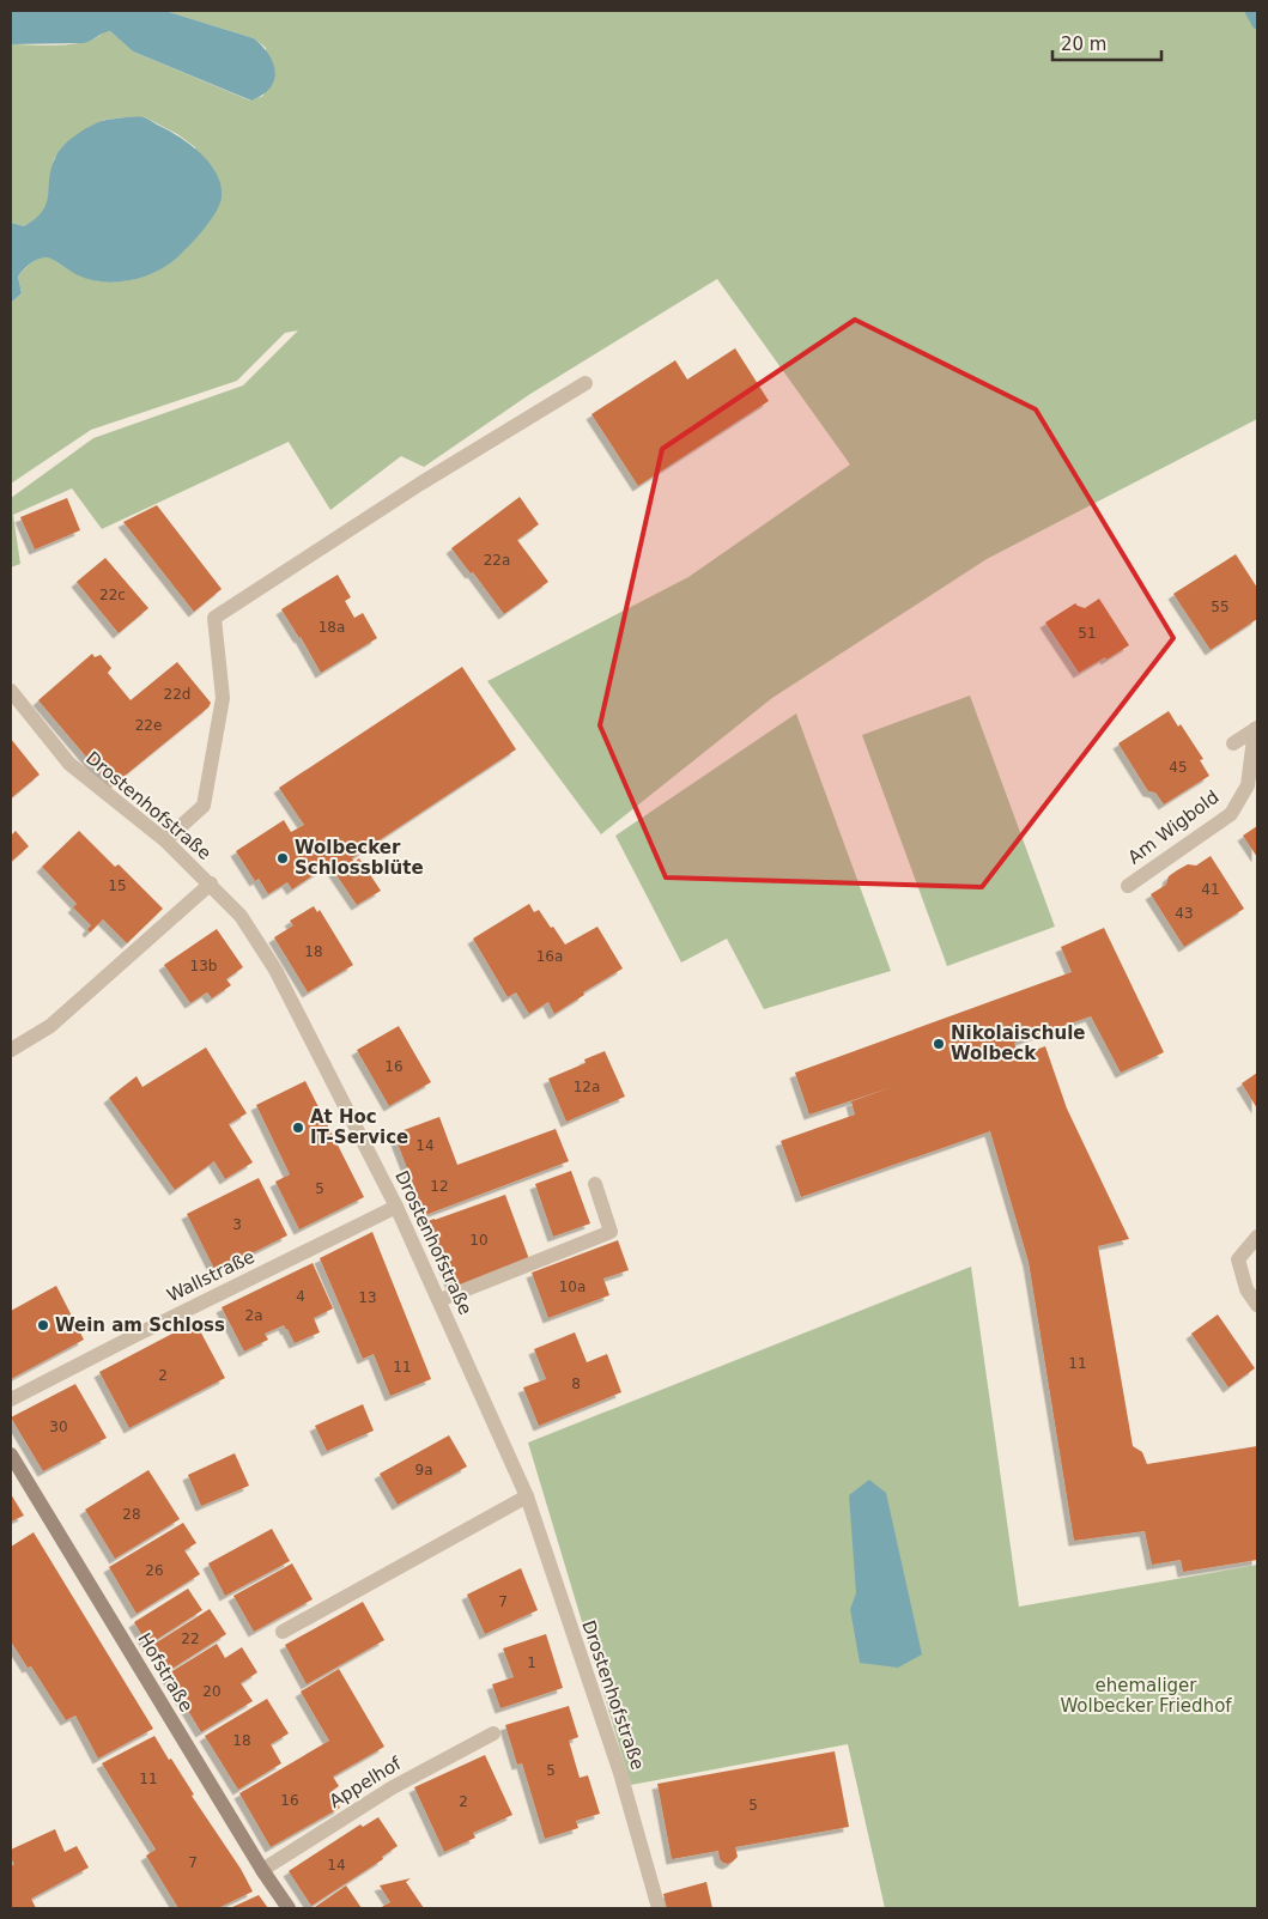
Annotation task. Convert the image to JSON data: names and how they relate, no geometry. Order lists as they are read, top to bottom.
{
  "streets": {
    "street": [
      "Drostenhofstraße",
      "Am Wigbold",
      "Wallstraße",
      "Hofstraße",
      "Appelhof"
    ]
  },
  "crossings": [
    ["Drostenhofstraße", "Wallstraße"],
    ["Hofstraße", "Appelhof"]
  ],
  "parks": ["ehemaliger Wolbecker Friedhof"],
  "places": [
    "Wolbecker Schlossblüte",
    "Nikolaischule Wolbeck",
    "At Hoc IT-Service",
    "Wein am Schloss"
  ],
  "house_numbers": [
    "22a",
    "22c",
    "55",
    "18a",
    "51",
    "22d",
    "22e",
    "45",
    "15",
    "41",
    "43",
    "18",
    "16a",
    "13b",
    "16",
    "12a",
    "14",
    "12",
    "5",
    "3",
    "10",
    "10a",
    "4",
    "13",
    "2a",
    "11",
    "11",
    "2",
    "8",
    "30",
    "9a",
    "28",
    "26",
    "7",
    "22",
    "1",
    "20",
    "18",
    "5",
    "11",
    "16",
    "2",
    "5",
    "7",
    "14"
  ],
  "scale_bar": "20 m"
}
